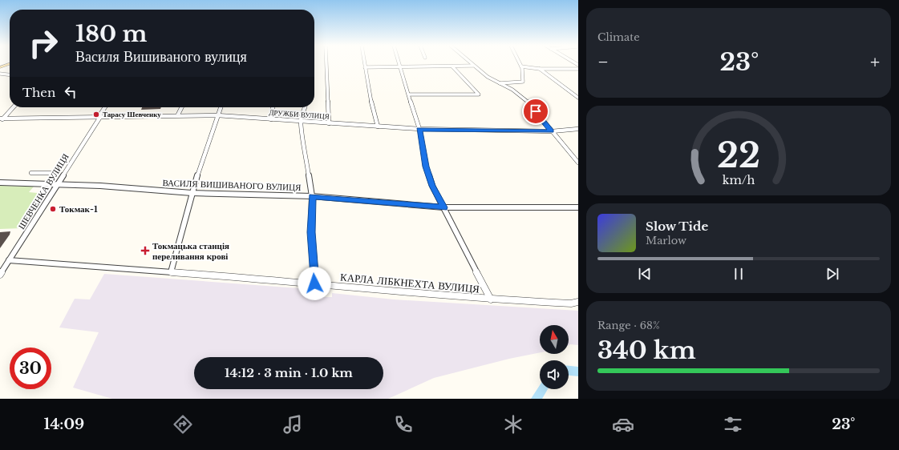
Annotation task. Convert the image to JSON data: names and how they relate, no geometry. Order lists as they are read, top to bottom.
{
  "streets": {
    "street": [
      "ДРУЖБИ ВУЛИЦЯ",
      "ВАСИЛЯ ВИШИВАНОГО ВУЛИЦЯ",
      "ШЕВЧЕНКА ВУЛИЦЯ",
      "КАРЛА ЛІБКНЕХТА ВУЛИЦЯ"
    ]
  },
  "crossings": [
    ["ДРУЖБИ ВУЛИЦЯ", "ШЕВЧЕНКА ВУЛИЦЯ"],
    ["ВАСИЛЯ ВИШИВАНОГО ВУЛИЦЯ", "ШЕВЧЕНКА ВУЛИЦЯ"],
    ["ШЕВЧЕНКА ВУЛИЦЯ", "КАРЛА ЛІБКНЕХТА ВУЛИЦЯ"]
  ],
  "places": {
    "other": ["Тарасу Шевченку", "Токмак-1"],
    "health": ["Токмацька станція переливання крові"]
  },
  "north": "top",
  "page": {
    "tile": [
      "Climate",
      ["Range · 68%", "340 km"]
    ],
    "turn": ["180 m", "Василя Вишиваного вулиця"],
    "heat": ["−", "23°", "+"],
    "then": "Then",
    "song": ["Slow Tide", "Marlow"],
    "limit": "30",
    "trip": "14:12 · 3 min · 1.0 km",
    "tabs": ["14:09", "23°"],
    "gauge": ["22", "km/h"]
  }
}
